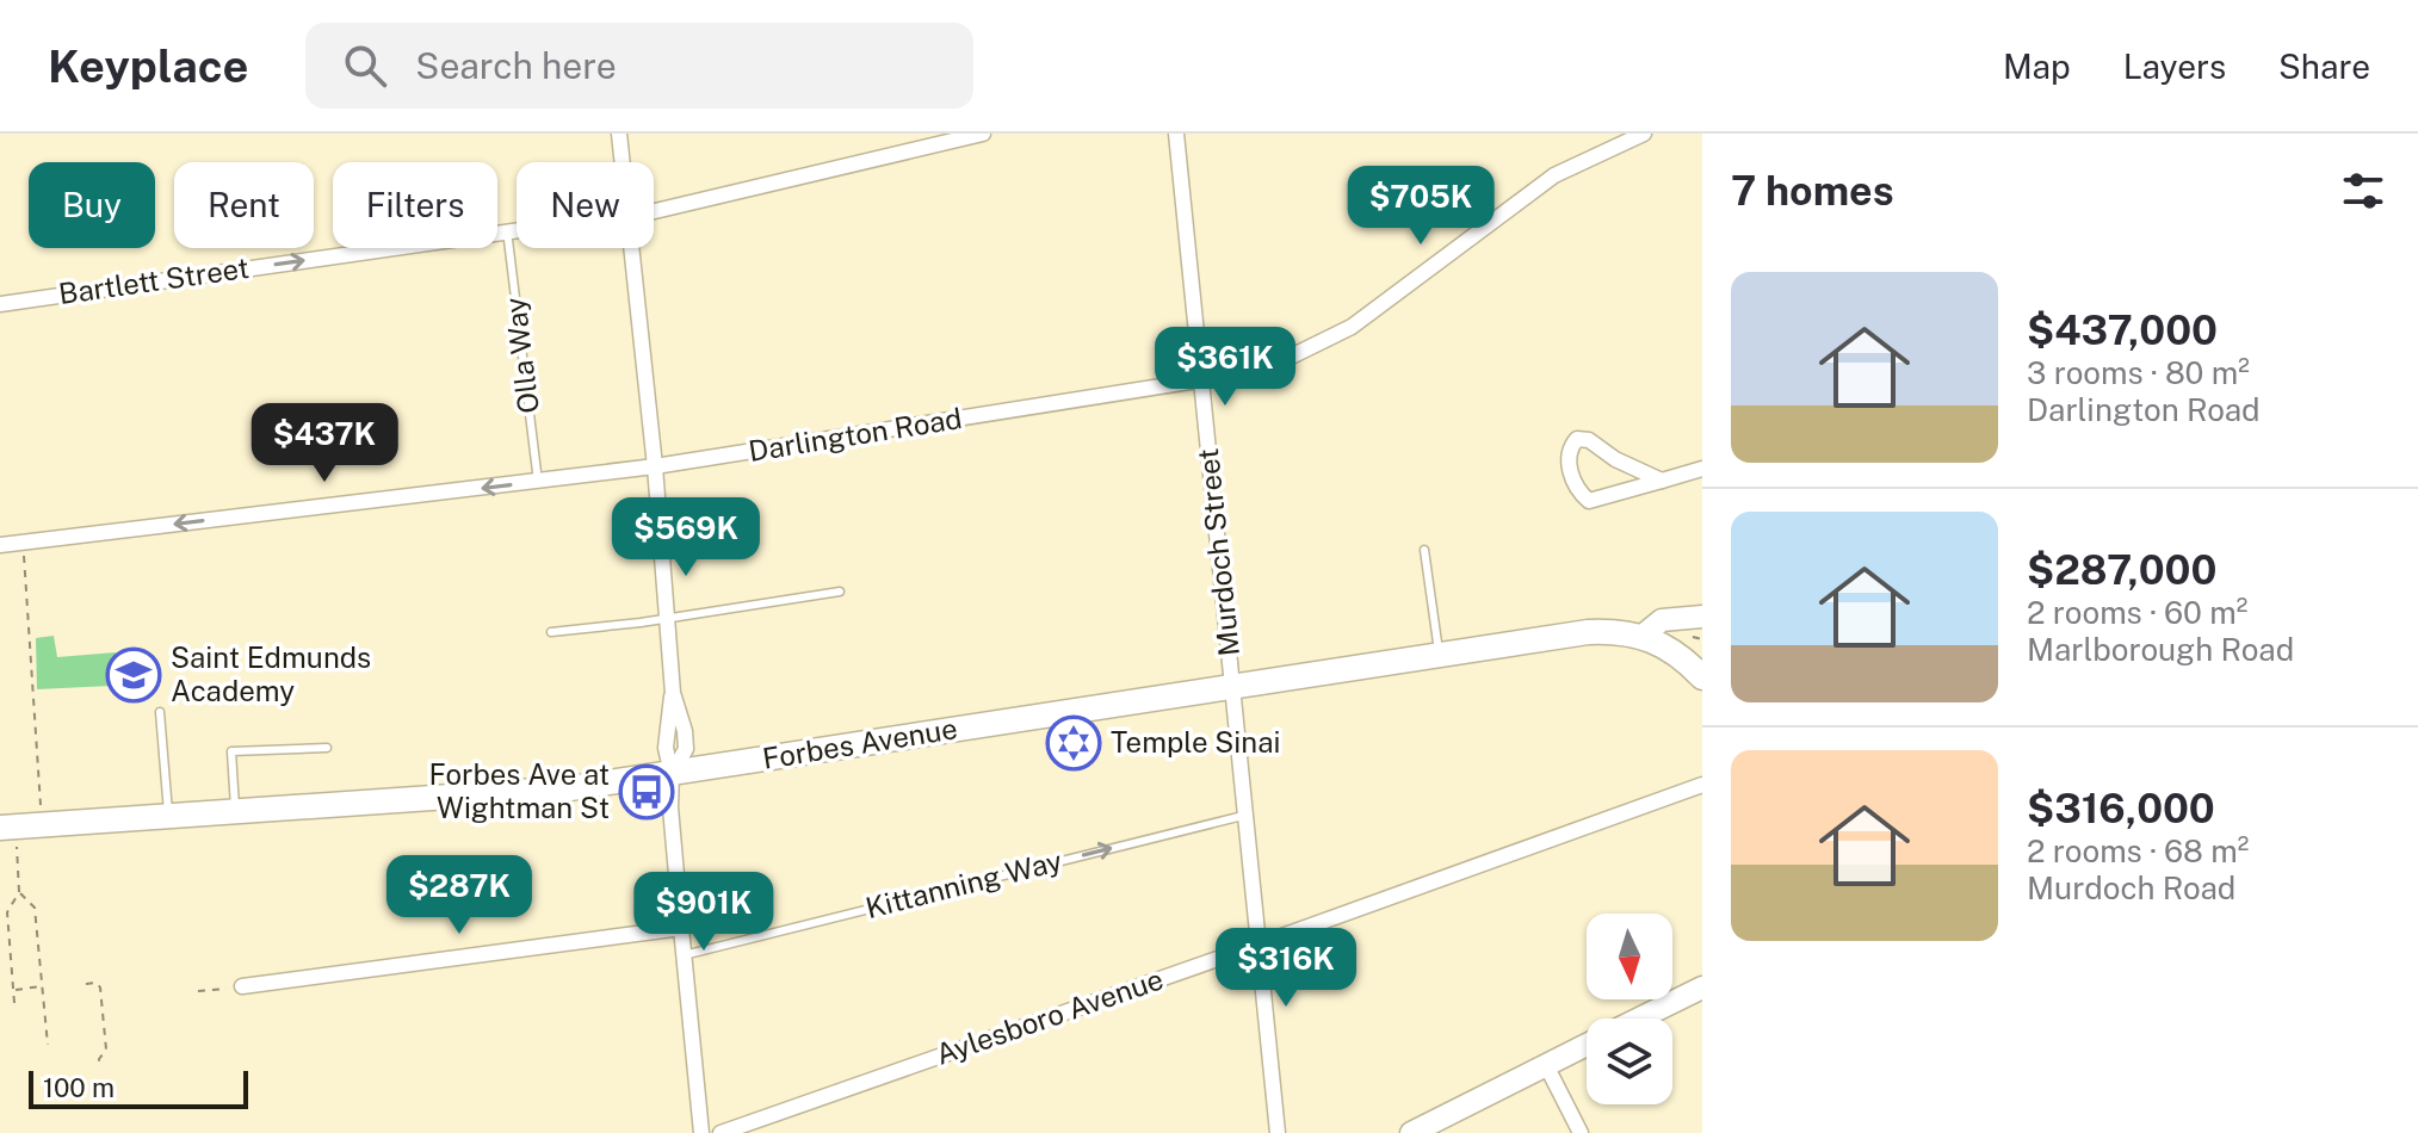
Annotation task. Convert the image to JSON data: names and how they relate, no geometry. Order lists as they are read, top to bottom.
{
  "streets": {
    "main road": ["Forbes Avenue"],
    "street": [
      "Bartlett Street",
      "Darlington Road",
      "Murdoch Street",
      "Aylesboro Avenue"
    ],
    "lane": ["Olla Way", "Kittanning Way"]
  },
  "crossings": [
    ["Bartlett Street", "Olla Way"],
    ["Olla Way", "Darlington Road"],
    ["Darlington Road", "Murdoch Street"],
    ["Murdoch Street", "Forbes Avenue"],
    ["Murdoch Street", "Kittanning Way"],
    ["Murdoch Street", "Aylesboro Avenue"]
  ],
  "one_way": ["Bartlett Street", "Kittanning Way"],
  "places": {
    "school or university": ["Saint Edmunds Academy"],
    "synagogue": ["Temple Sinai"],
    "bus stop": ["Forbes Ave at Wightman St"]
  },
  "scale_bar": "100 m",
  "north": "bottom",
  "page": {
    "header": "Keyplace",
    "search": "Search here",
    "nav": ["Map", "Layers", "Share"],
    "heading": "7 homes",
    "chip": [
      "Buy",
      "Rent",
      "Filters",
      "New"
    ],
    "price": [
      "$705K",
      "$361K",
      "$437K",
      "$569K",
      "$287K",
      "$901K",
      "$316K"
    ],
    "list": [
      {
        "name": "$437,000",
        "note": "3 rooms · 80 m² · Darlington Road"
      },
      {
        "name": "$287,000",
        "note": "2 rooms · 60 m² · Marlborough Road"
      },
      {
        "name": "$316,000",
        "note": "2 rooms · 68 m² · Murdoch Road"
      }
    ],
    "scale": "100 m"
  }
}
